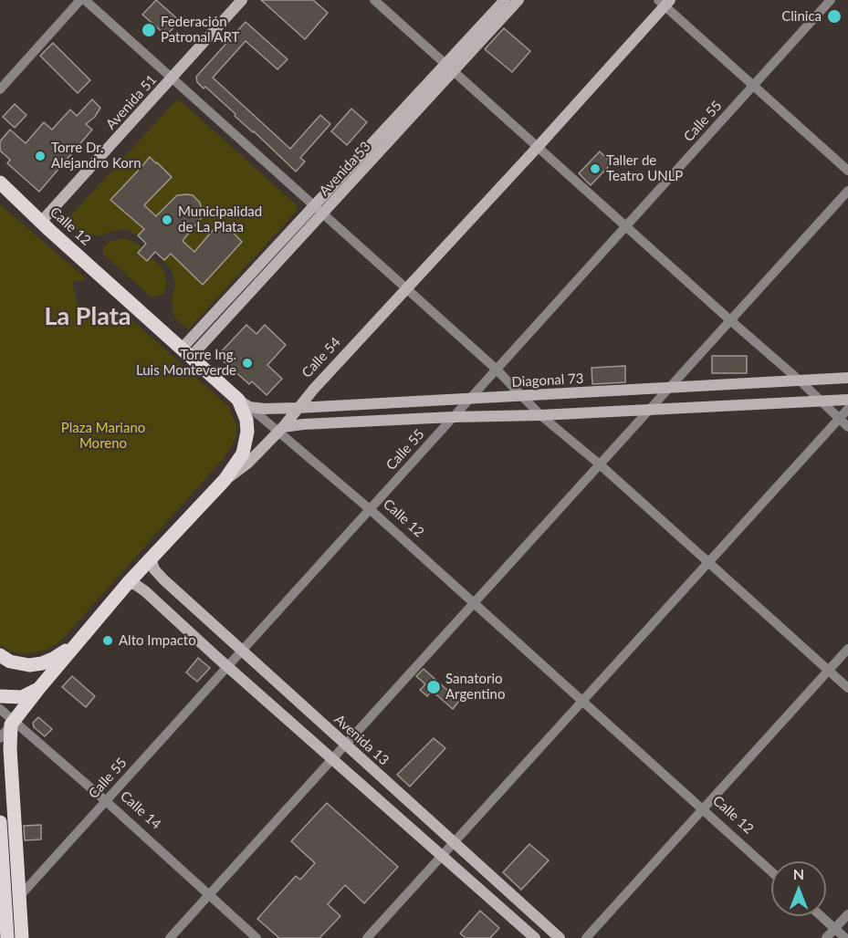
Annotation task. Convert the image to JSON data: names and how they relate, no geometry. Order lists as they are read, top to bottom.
{
  "streets": {
    "main road": [
      "Avenida 51",
      "Avenida 53",
      "Calle 12",
      "Calle 54",
      "Diagonal 73",
      "Avenida 13"
    ],
    "street": ["Calle 55", "Calle 14"]
  },
  "crossings": [
    ["Avenida 51", "Calle 12"],
    ["Calle 55", "Calle 12"],
    ["Calle 55", "Diagonal 73"],
    ["Calle 55", "Avenida 13"],
    ["Calle 55", "Calle 14"],
    ["Avenida 53", "Calle 12"],
    ["Calle 12", "Calle 54"],
    ["Calle 12", "Diagonal 73"],
    ["Calle 54", "Diagonal 73"],
    ["Calle 54", "Avenida 13"],
    ["Calle 54", "Calle 14"]
  ],
  "districts": ["La Plata"],
  "parks": ["Plaza Mariano Moreno"],
  "places": [
    "Clinica",
    "Federación Patronal ART",
    "Torre Dr. Alejandro Korn",
    "Taller de Teatro UNLP",
    "Municipalidad de La Plata",
    "Torre Ing. Luis Monteverde",
    "Alto Impacto",
    "Sanatorio Argentino"
  ],
  "north": "top"
}
